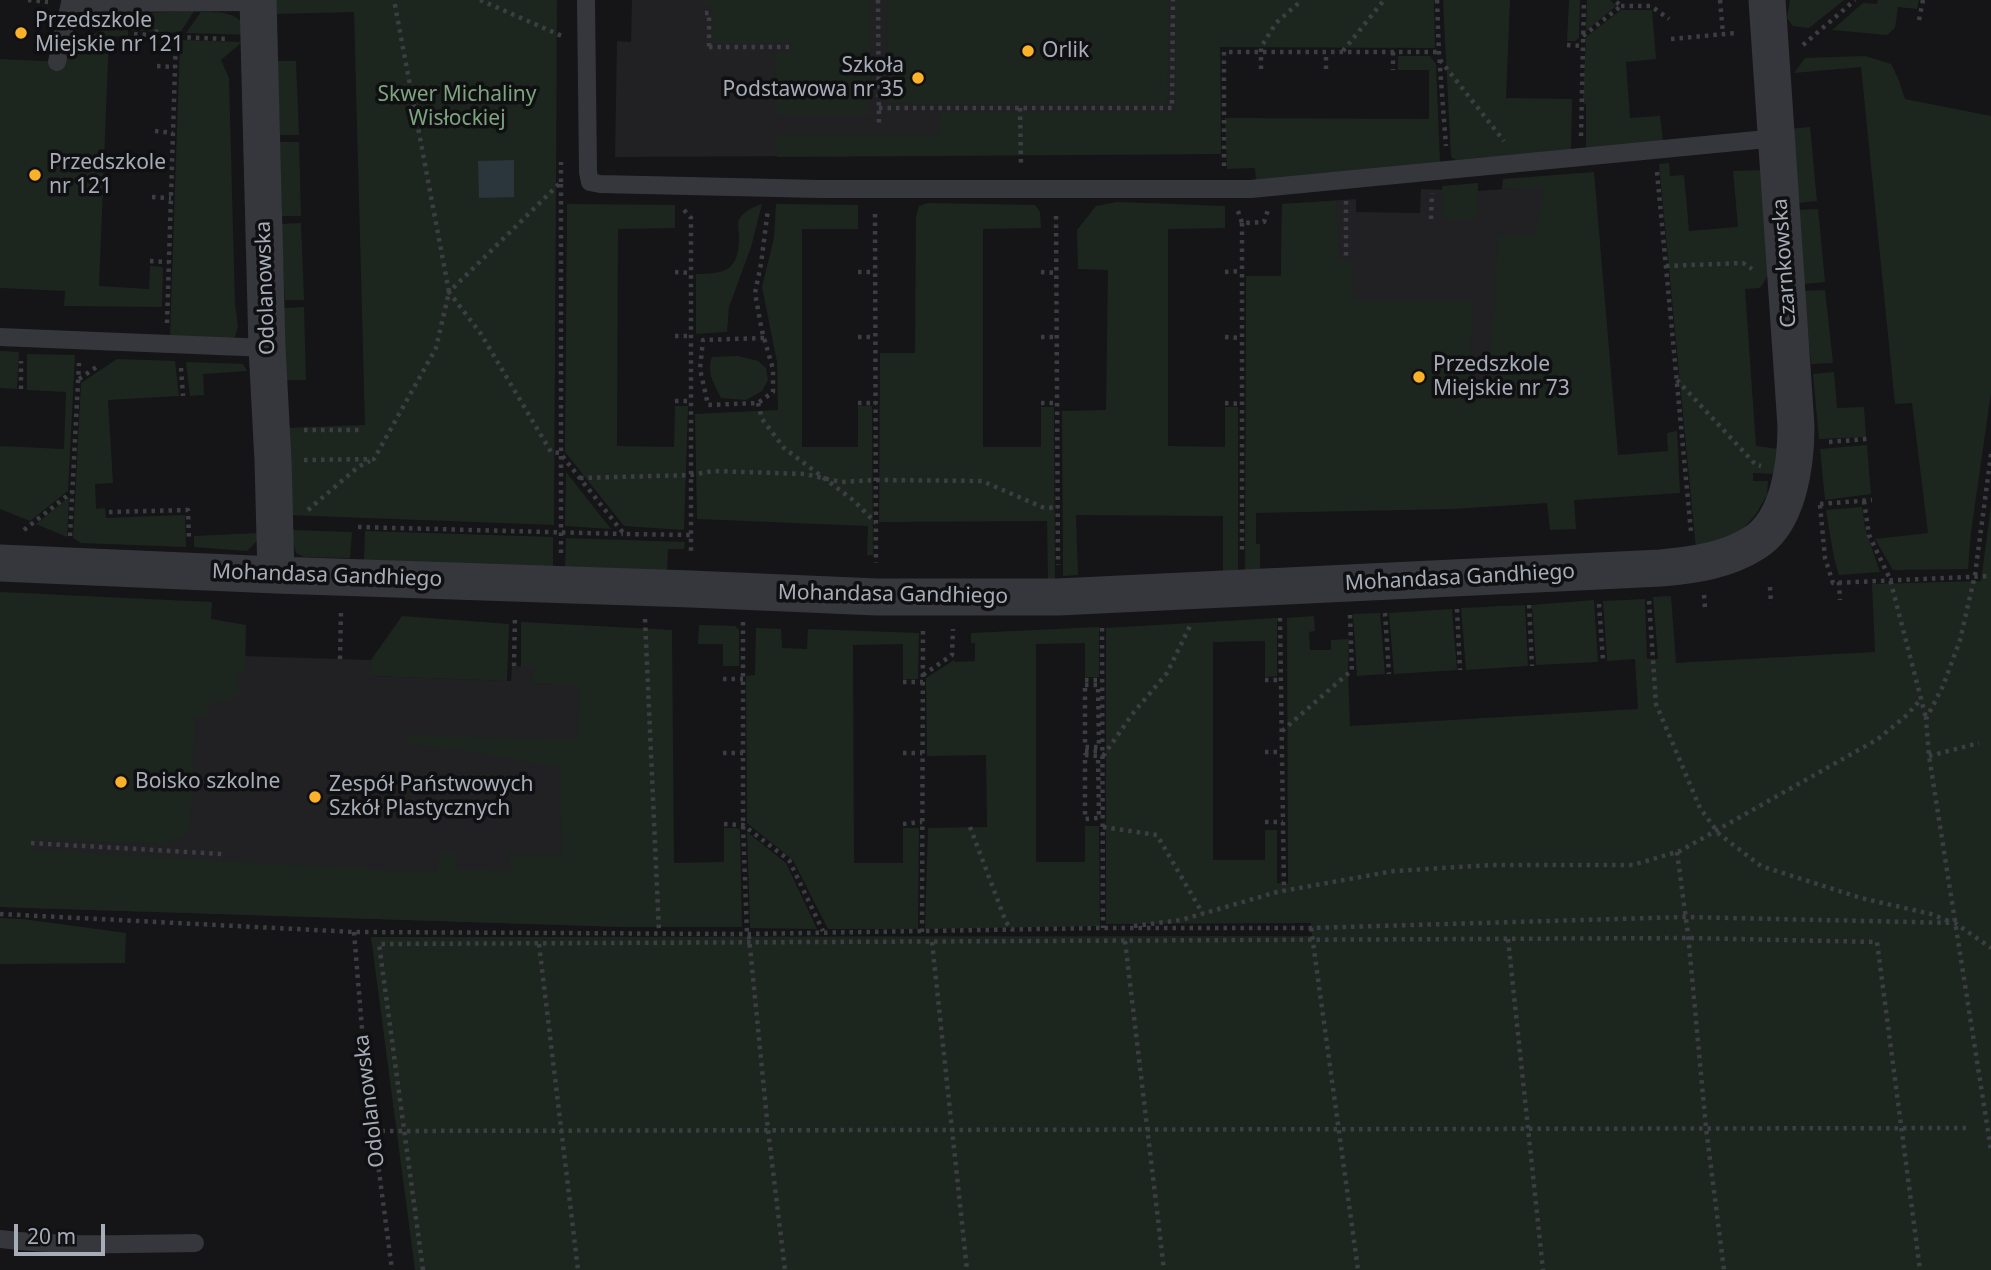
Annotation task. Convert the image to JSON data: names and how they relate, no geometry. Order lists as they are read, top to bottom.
{
  "streets": {
    "street": ["Czarnkowska", "Odolanowska", "Mohandasa Gandhiego"]
  },
  "crossings": [
    ["Czarnkowska", "Mohandasa Gandhiego"],
    ["Odolanowska", "Mohandasa Gandhiego"]
  ],
  "parks": ["Skwer Michaliny Wisłockiej"],
  "places": [
    "Przedszkole Miejskie nr 121",
    "Orlik",
    "Szkoła Podstawowa nr 35",
    "Przedszkole nr 121",
    "Przedszkole Miejskie nr 73",
    "Boisko szkolne",
    "Zespół Państwowych Szkół Plastycznych"
  ],
  "scale_bar": "20 m"
}
